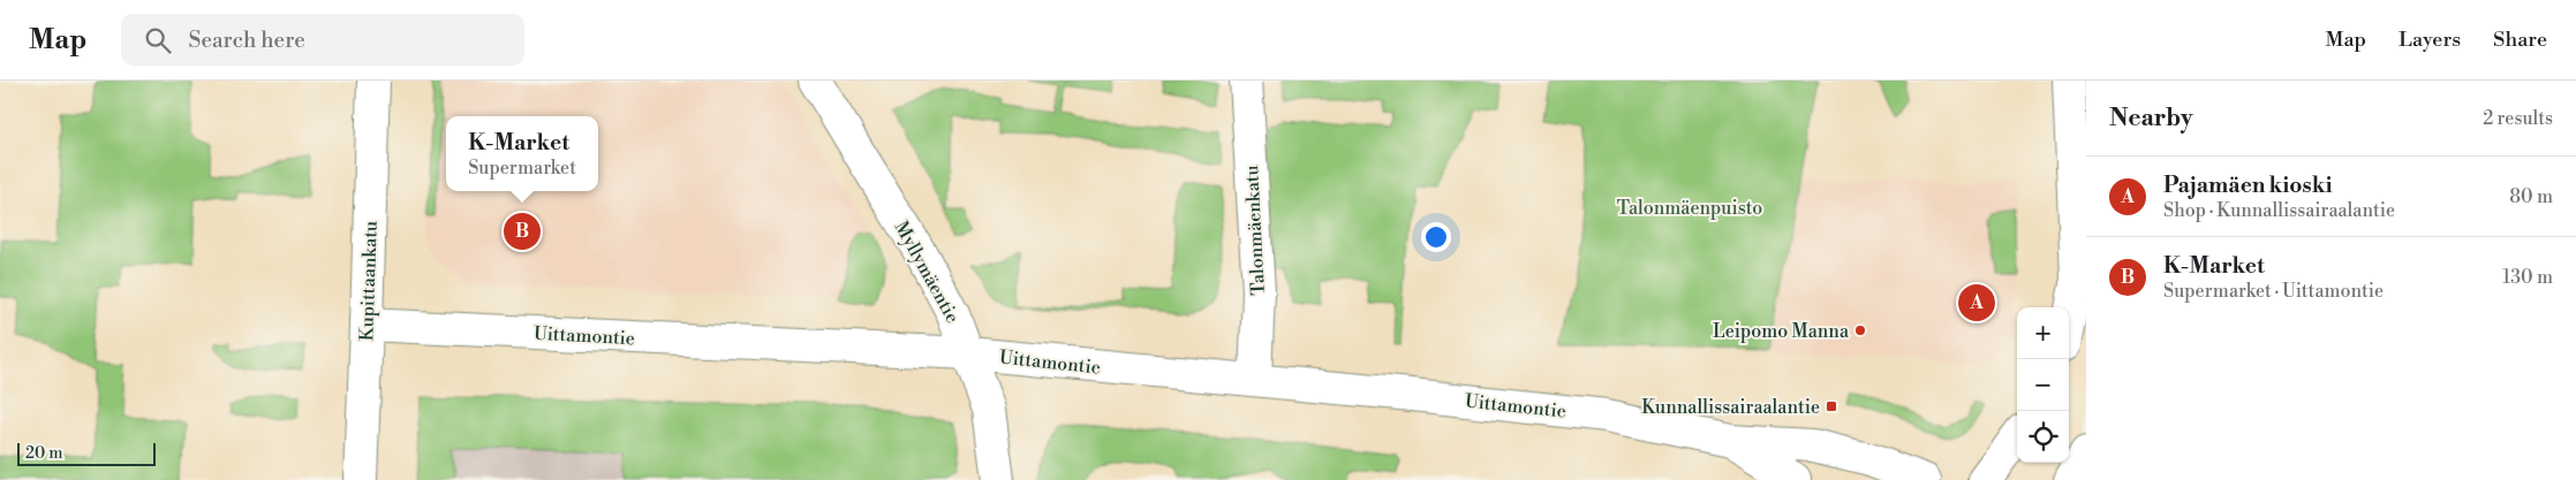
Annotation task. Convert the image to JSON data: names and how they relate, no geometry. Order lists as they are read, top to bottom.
{
  "streets": {
    "street": [
      "Talonmäenkatu",
      "Myllymäentie",
      "Kupittaankatu",
      "Uittamontie"
    ]
  },
  "crossings": [
    ["Talonmäenkatu", "Uittamontie"],
    ["Myllymäentie", "Uittamontie"],
    ["Kupittaankatu", "Uittamontie"]
  ],
  "parks": ["Talonmäenpuisto"],
  "places": {
    "other": ["Leipomo Manna"],
    "transit": ["Kunnallissairaalantie"]
  },
  "scale_bar": "20 m",
  "page": {
    "header": "Map",
    "search": "Search here",
    "nav": ["Map", "Layers", "Share"],
    "heading": ["Nearby", "2 results"],
    "popup": ["K-Market", "Supermarket"],
    "list": [
      {
        "mark": "A",
        "name": "Pajamäen kioski",
        "note": "Shop · Kunnallissairaalantie",
        "value": "80 m"
      },
      {
        "mark": "B",
        "name": "K-Market",
        "note": "Supermarket · Uittamontie",
        "value": "130 m"
      }
    ],
    "pins": ["B", "A"],
    "map_buttons": ["+", "−"],
    "scale": "20 m"
  }
}
